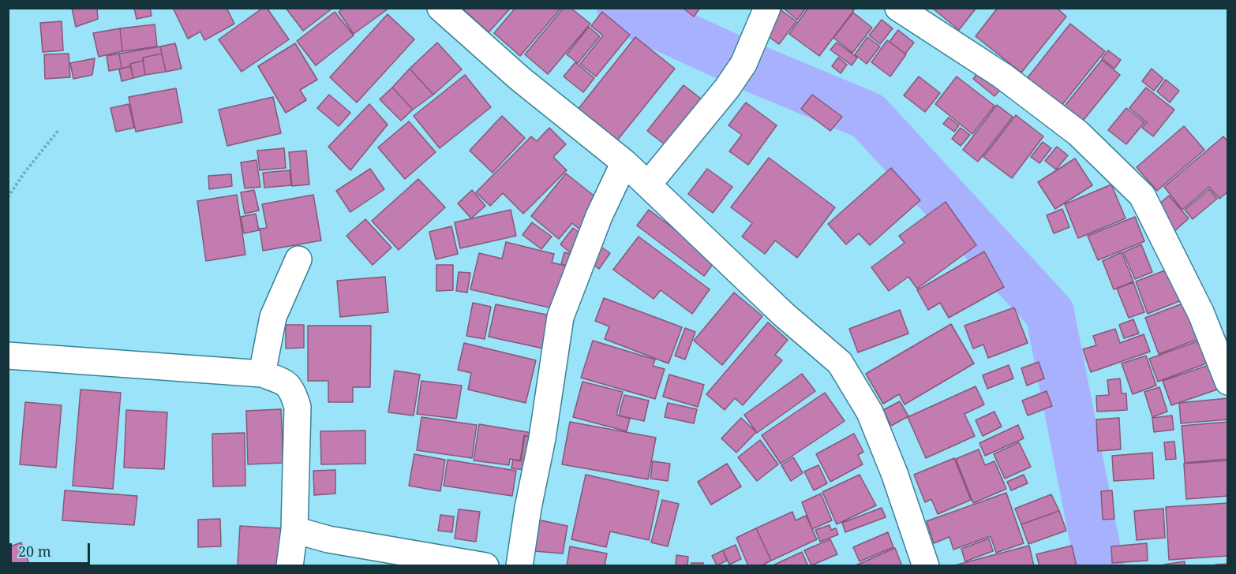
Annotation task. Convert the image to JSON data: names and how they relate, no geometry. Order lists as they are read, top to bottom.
{
  "scale_bar": "20 m"
}
